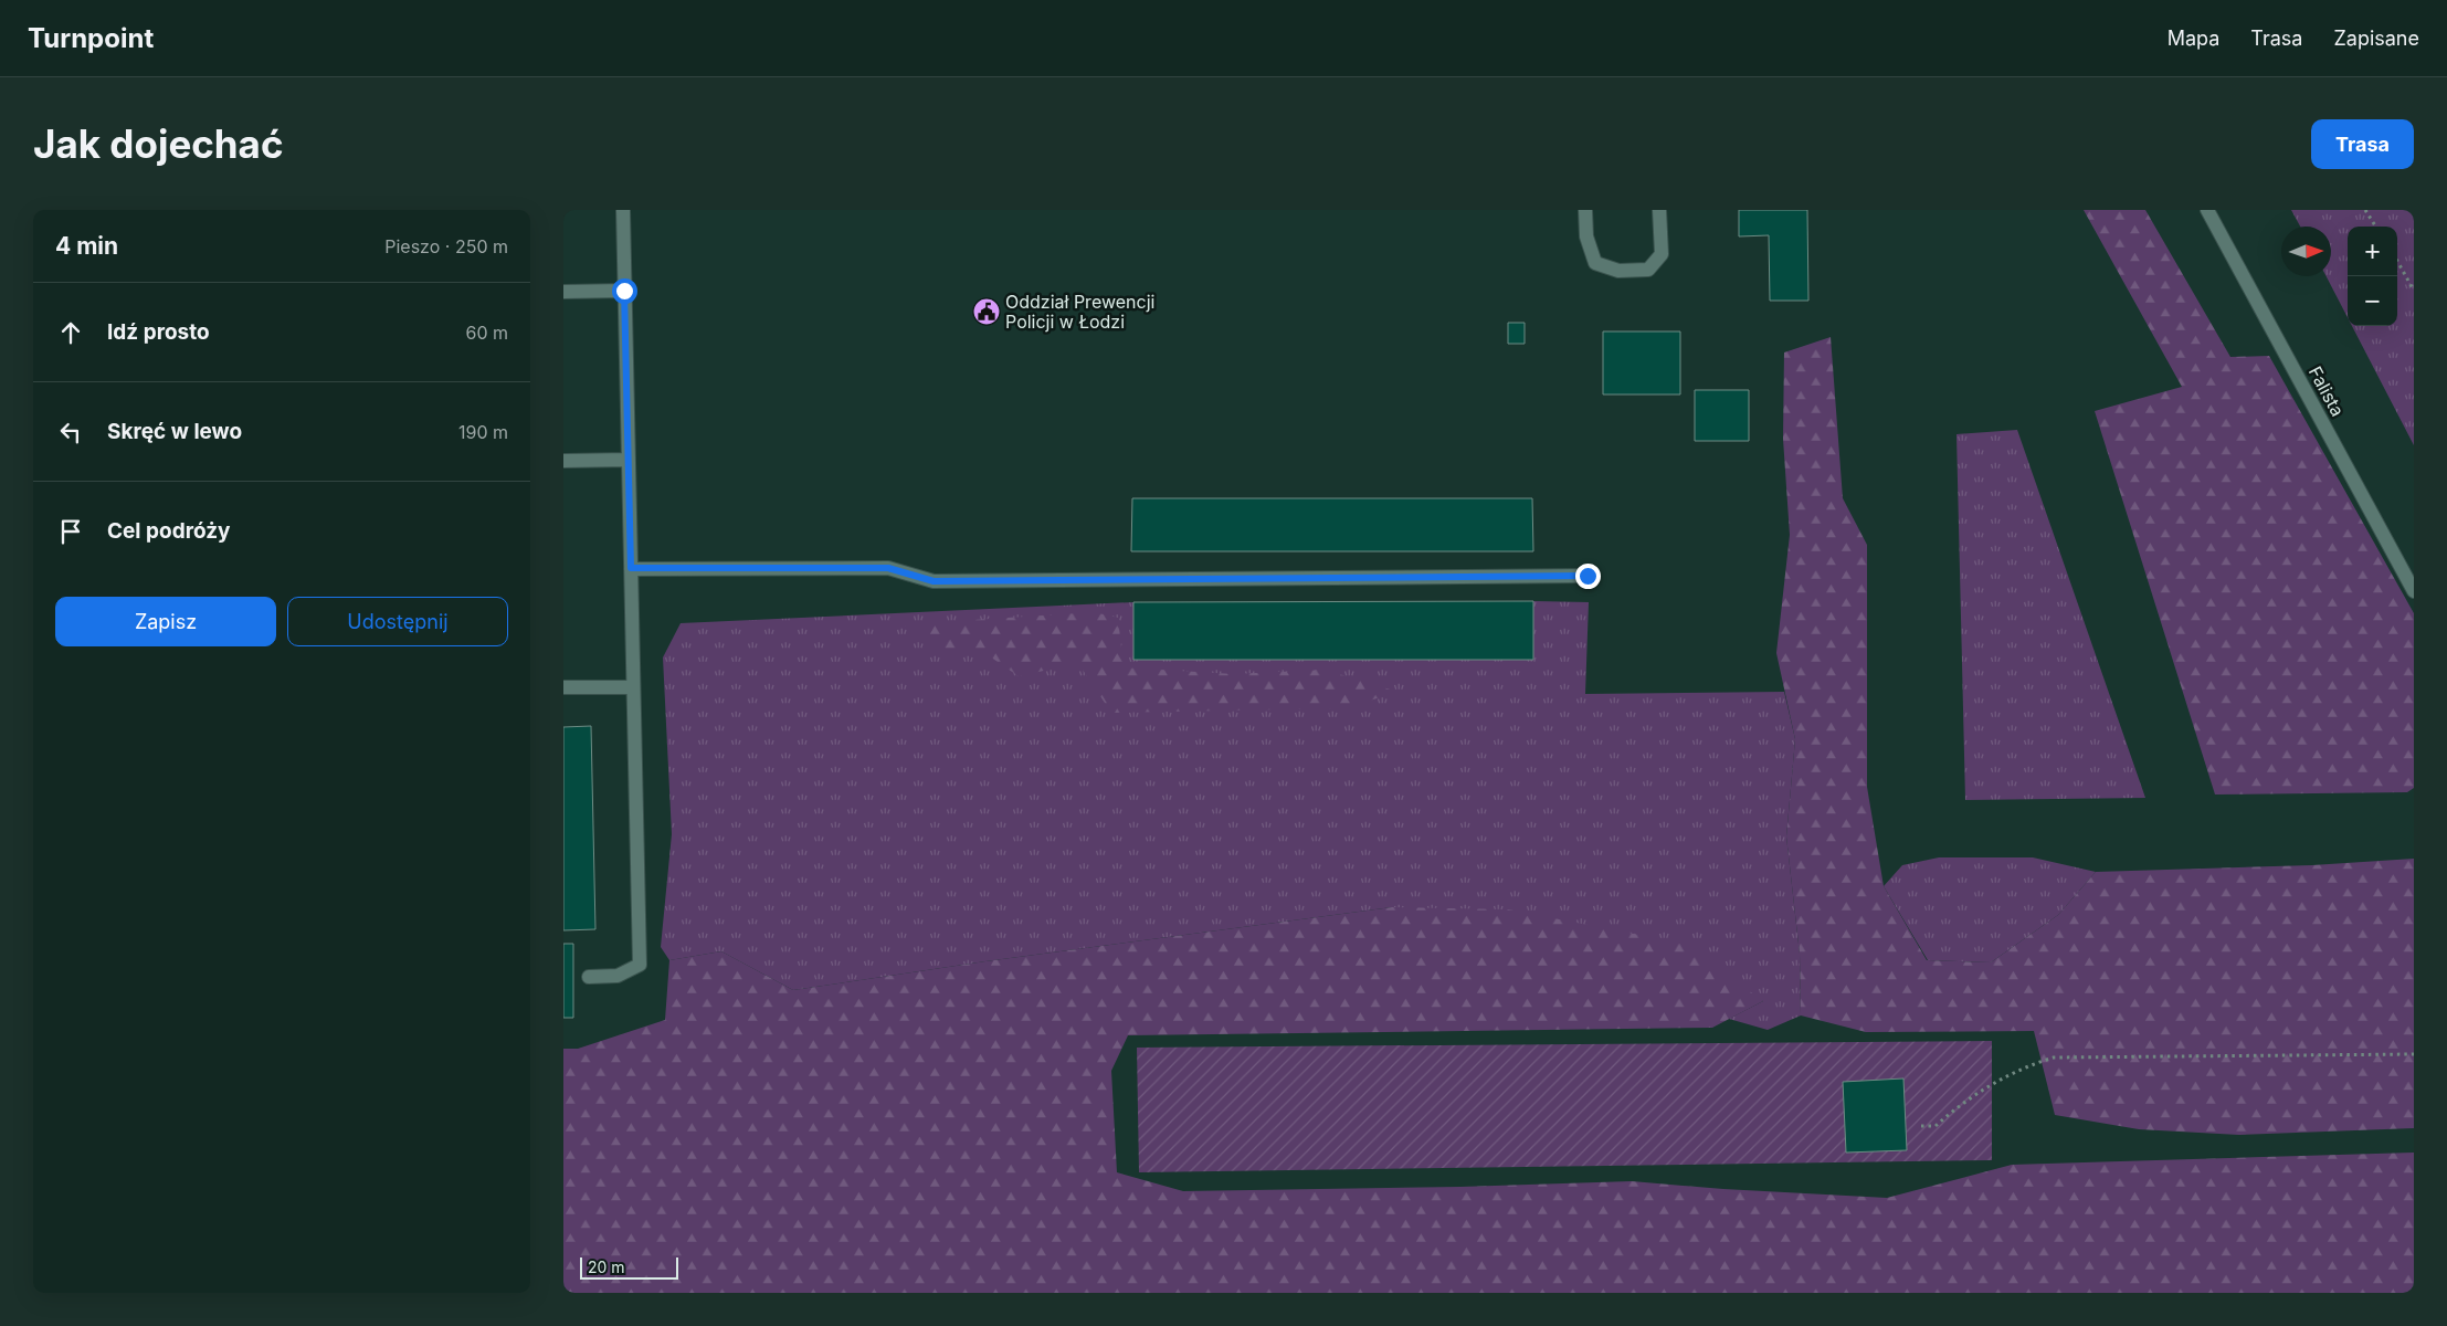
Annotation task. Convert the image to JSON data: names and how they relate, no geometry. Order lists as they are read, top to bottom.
{
  "streets": {
    "lane": ["Falista"]
  },
  "places": {
    "public building": ["Oddział Prewencji Policji w Łodzi"]
  },
  "scale_bar": "20 m",
  "north": "right",
  "page": {
    "header": "Turnpoint",
    "nav": ["Mapa", "Trasa", "Zapisane"],
    "buttons": [
      "Trasa",
      ["Zapisz", "Udostępnij"]
    ],
    "title": "Jak dojechać",
    "heading": ["4 min", "Pieszo · 250 m"],
    "map_buttons": ["+", "−"],
    "list": [
      ["Idź prosto", "60 m"],
      ["Skręć w lewo", "190 m"],
      "Cel podróży"
    ],
    "scale": "20 m"
  }
}
